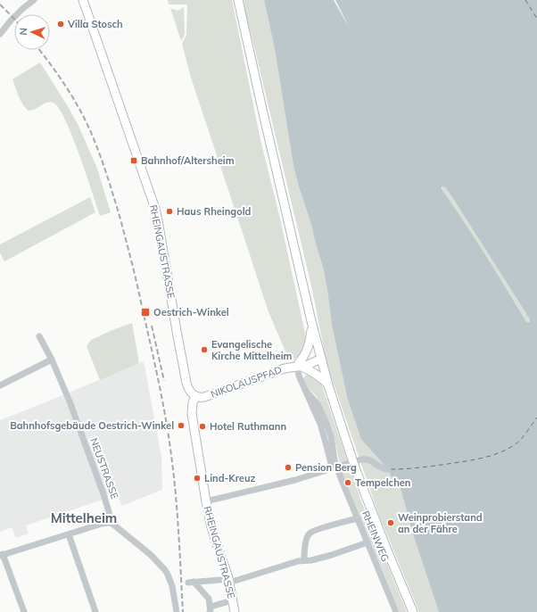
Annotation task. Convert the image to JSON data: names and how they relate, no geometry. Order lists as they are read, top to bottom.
{
  "streets": {
    "main road": ["RHEINGAUSTRASSE", "NIKOLAUSPFAD"],
    "street": ["NEUSTRASSE", "RHEINWEG"]
  },
  "crossings": [
    ["RHEINGAUSTRASSE", "NIKOLAUSPFAD"],
    ["NIKOLAUSPFAD", "RHEINWEG"]
  ],
  "districts": ["Mittelheim"],
  "places": {
    "other": [
      "Villa Stosch",
      "Haus Rheingold",
      "Evangelische Kirche Mittelheim",
      "Bahnhofsgebäude Oestrich-Winkel",
      "Hotel Ruthmann",
      "Pension Berg",
      "Lind-Kreuz",
      "Tempelchen",
      "Weinprobierstand an der Fähre"
    ],
    "transit": ["Bahnhof/Altersheim", "Oestrich-Winkel"]
  },
  "north": "left"
}
